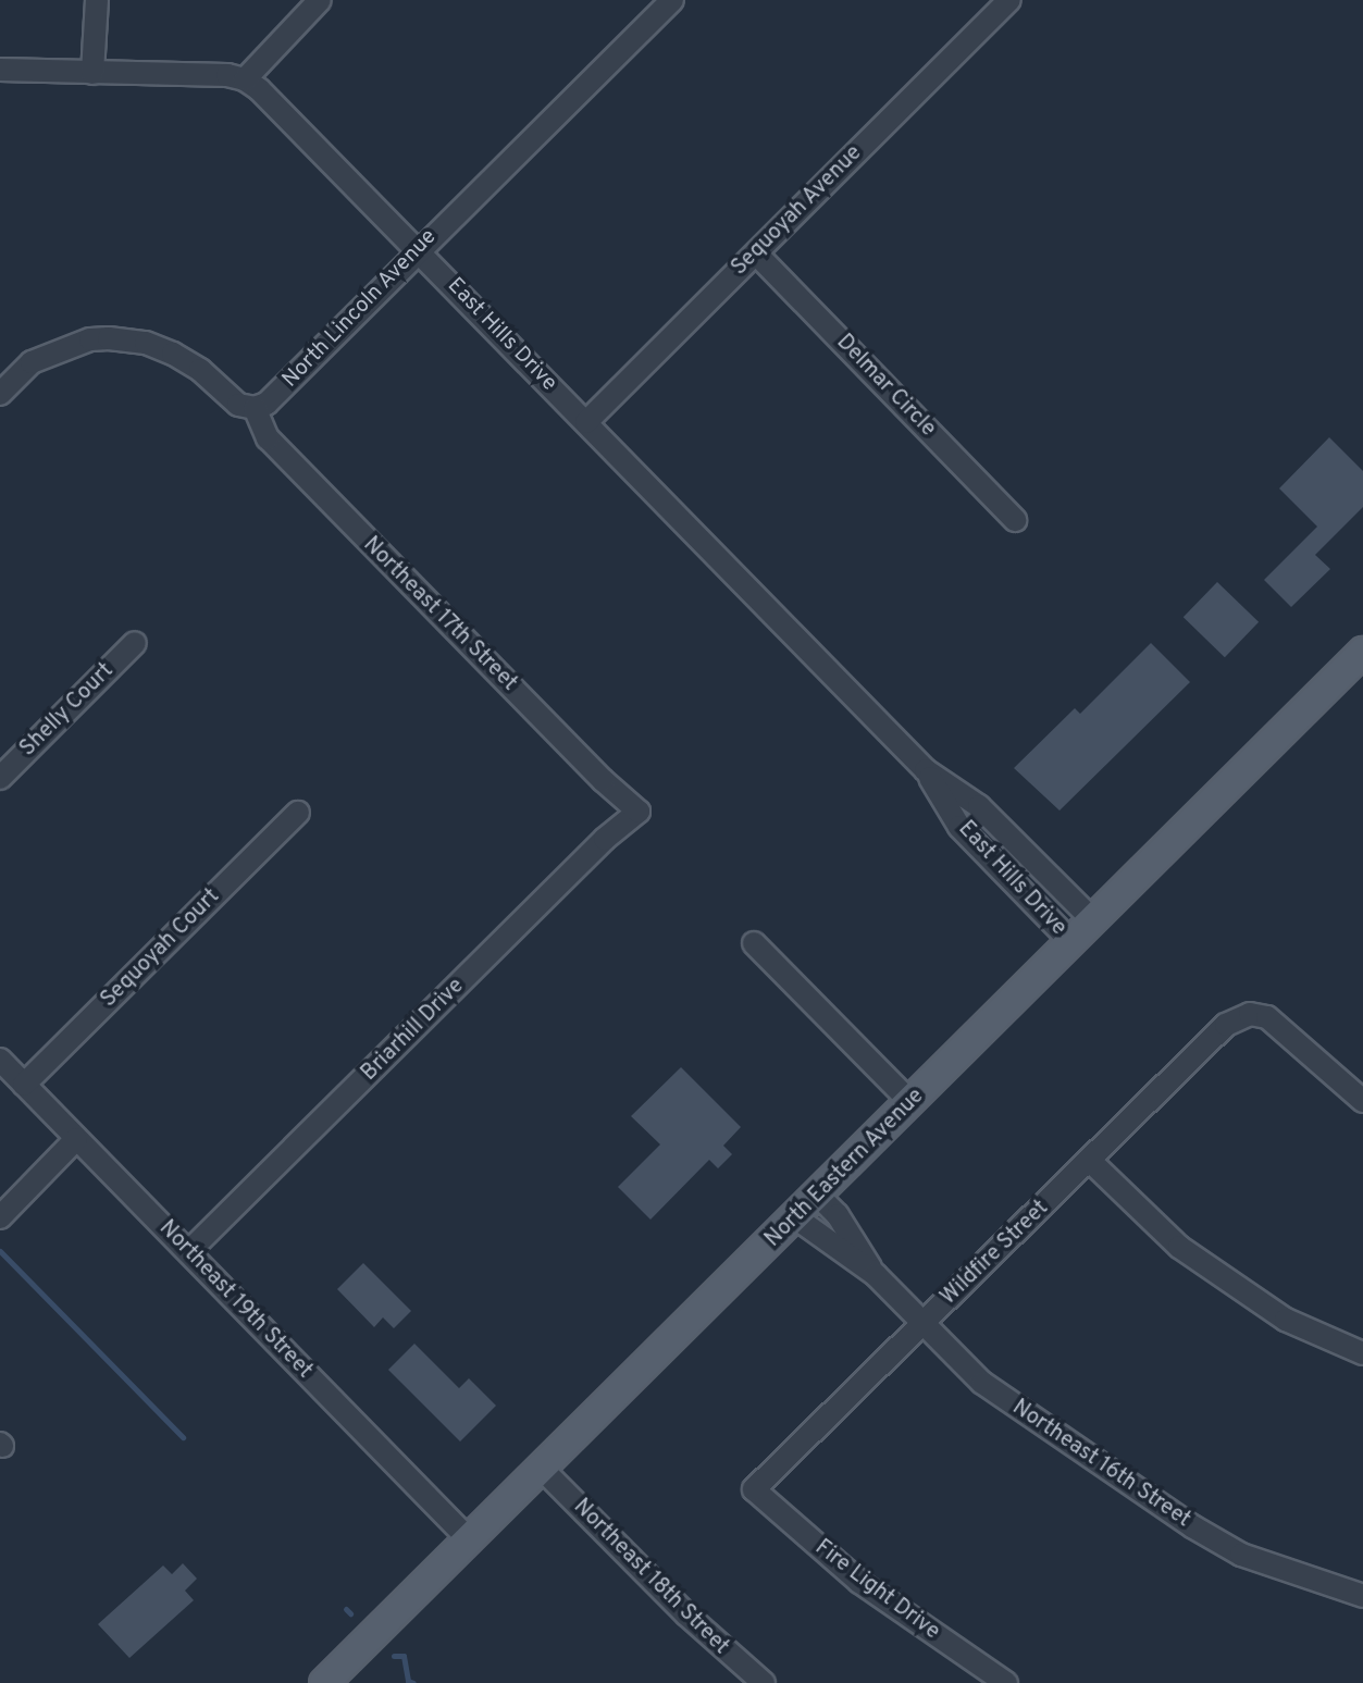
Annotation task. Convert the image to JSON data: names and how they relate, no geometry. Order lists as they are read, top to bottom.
{
  "streets": {
    "main road": ["North Eastern Avenue"],
    "street": [
      "Sequoyah Avenue",
      "North Lincoln Avenue",
      "East Hills Drive",
      "Delmar Circle",
      "Northeast 17th Street",
      "Shelly Court",
      "Sequoyah Court",
      "Briarhill Drive",
      "Wildfire Street",
      "Northeast 19th Street",
      "Northeast 16th Street",
      "Northeast 18th Street",
      "Fire Light Drive"
    ]
  },
  "crossings": [
    ["Sequoyah Avenue", "East Hills Drive"],
    ["Sequoyah Avenue", "Delmar Circle"],
    ["North Lincoln Avenue", "East Hills Drive"],
    ["North Lincoln Avenue", "Northeast 17th Street"],
    ["East Hills Drive", "North Eastern Avenue"],
    ["Northeast 17th Street", "Briarhill Drive"],
    ["Sequoyah Court", "Northeast 19th Street"],
    ["Briarhill Drive", "Northeast 19th Street"],
    ["North Eastern Avenue", "Northeast 19th Street"],
    ["North Eastern Avenue", "Northeast 16th Street"],
    ["North Eastern Avenue", "Northeast 18th Street"],
    ["Wildfire Street", "Northeast 16th Street"],
    ["Wildfire Street", "Fire Light Drive"]
  ]
}
